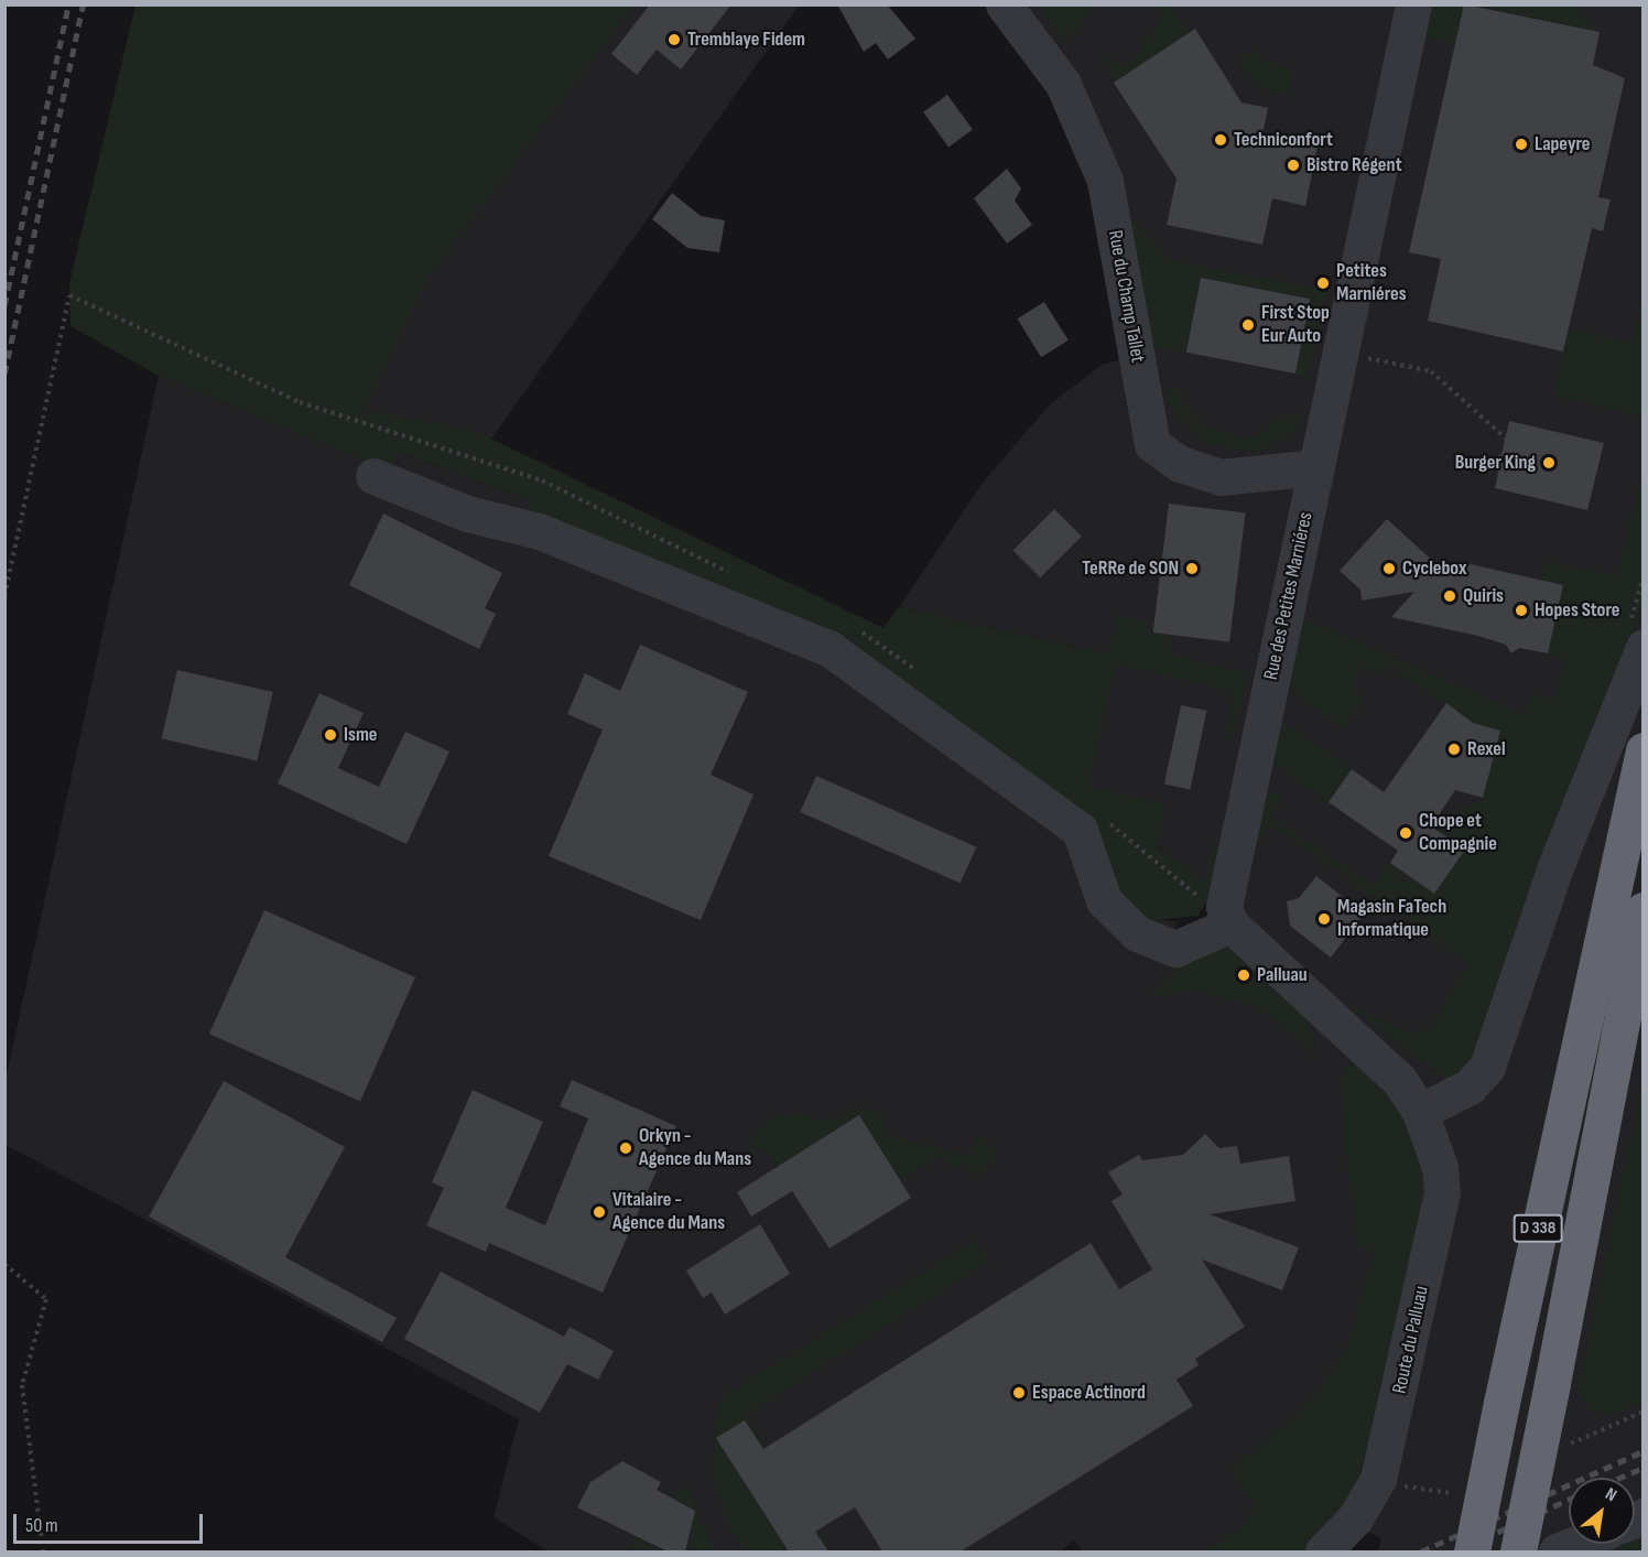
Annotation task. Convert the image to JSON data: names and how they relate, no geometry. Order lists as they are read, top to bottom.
{
  "streets": {
    "highway": ["D 338"],
    "street": ["Rue du Champ Tallet", "Rue des Petites Marniéres", "Route du Palluau"]
  },
  "crossings": [
    ["Rue du Champ Tallet", "Rue des Petites Marniéres"]
  ],
  "places": [
    "Tremblaye Fidem",
    "Techniconfort",
    "Lapeyre",
    "Bistro Régent",
    "Petites Marniéres",
    "First Stop Eur Auto",
    "Burger King",
    "TeRRe de SON",
    "Cyclebox",
    "Quiris",
    "Hopes Store",
    "Isme",
    "Rexel",
    "Chope et Compagnie",
    "Magasin FaTech Informatique",
    "Palluau",
    "Orkyn - Agence du Mans",
    "Vitalaire - Agence du Mans",
    "Espace Actinord"
  ],
  "scale_bar": "50 m",
  "north": "top right"
}
